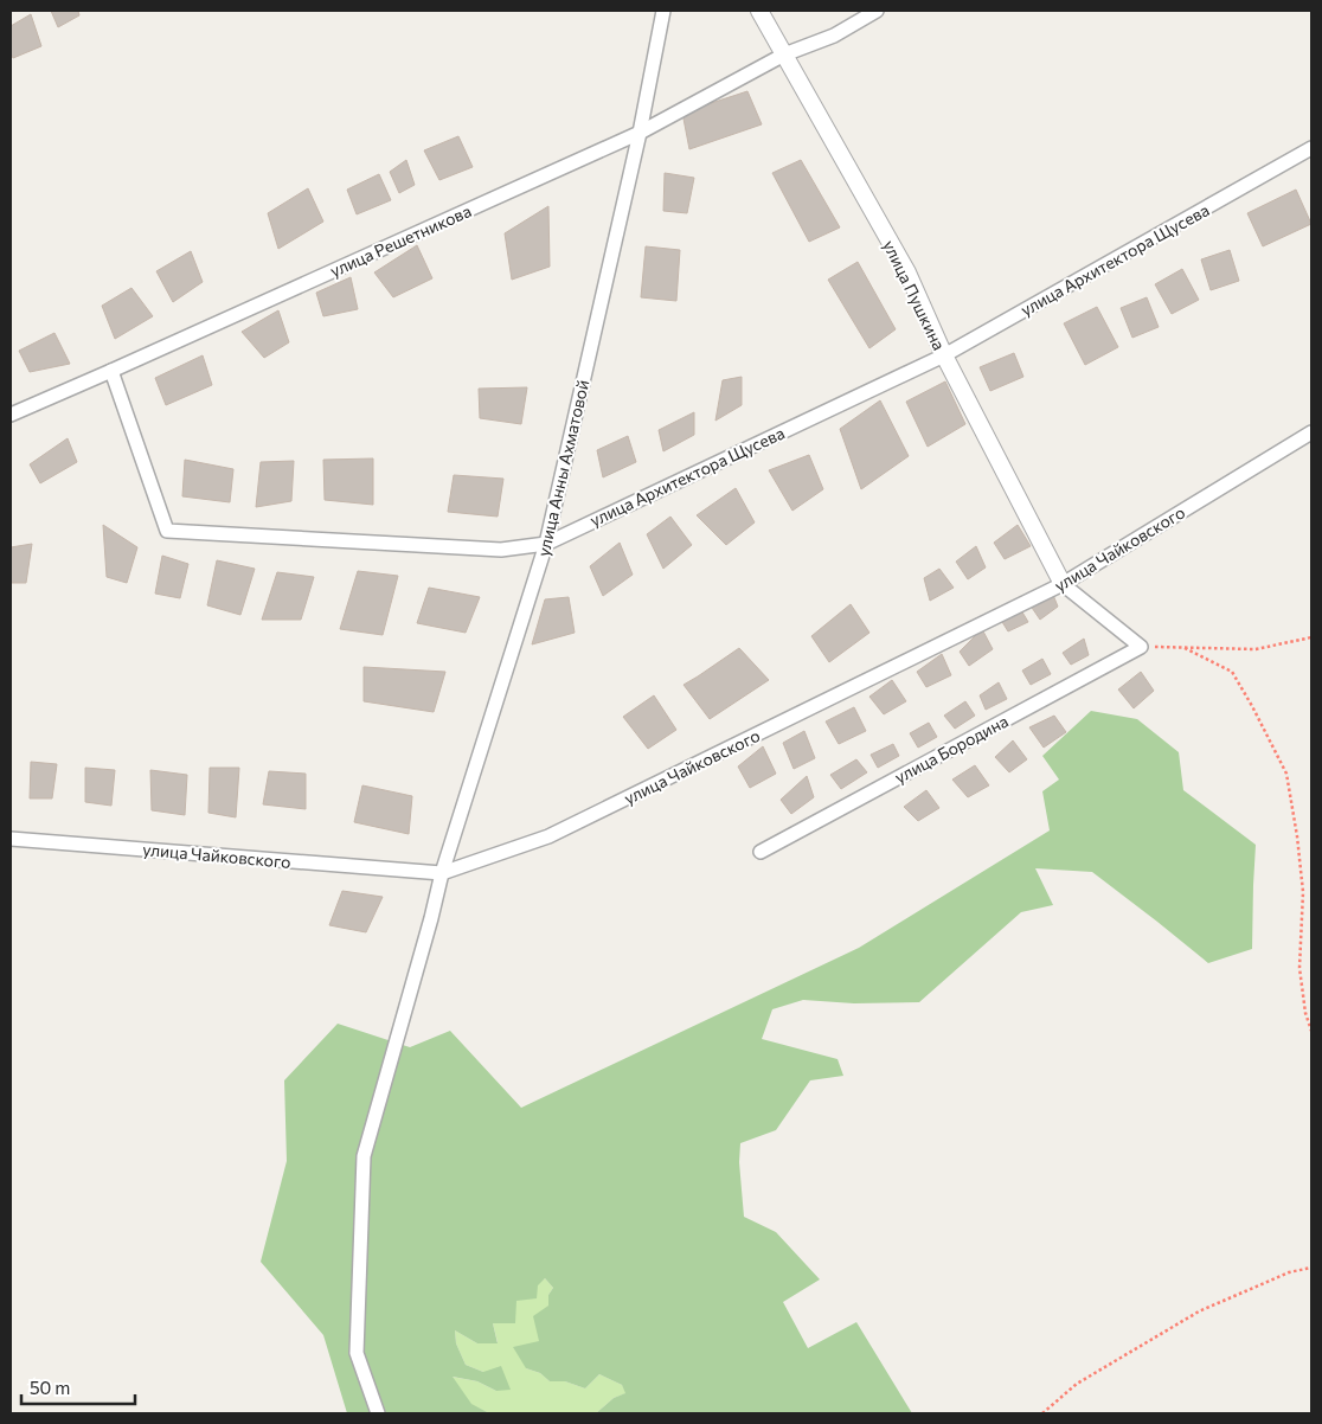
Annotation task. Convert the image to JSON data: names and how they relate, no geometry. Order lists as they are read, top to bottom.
{
  "streets": {
    "street": [
      "улица Решетникова",
      "улица Архитектора Щусева",
      "улица Пушкина",
      "улица Анны Ахматовой",
      "улица Чайковского",
      "улица Бородина"
    ]
  },
  "crossings": [
    ["улица Решетникова", "улица Архитектора Щусева"],
    ["улица Решетникова", "улица Пушкина"],
    ["улица Решетникова", "улица Анны Ахматовой"],
    ["улица Архитектора Щусева", "улица Пушкина"],
    ["улица Архитектора Щусева", "улица Анны Ахматовой"],
    ["улица Пушкина", "улица Чайковского"],
    ["улица Анны Ахматовой", "улица Чайковского"]
  ],
  "scale_bar": "50 m"
}
